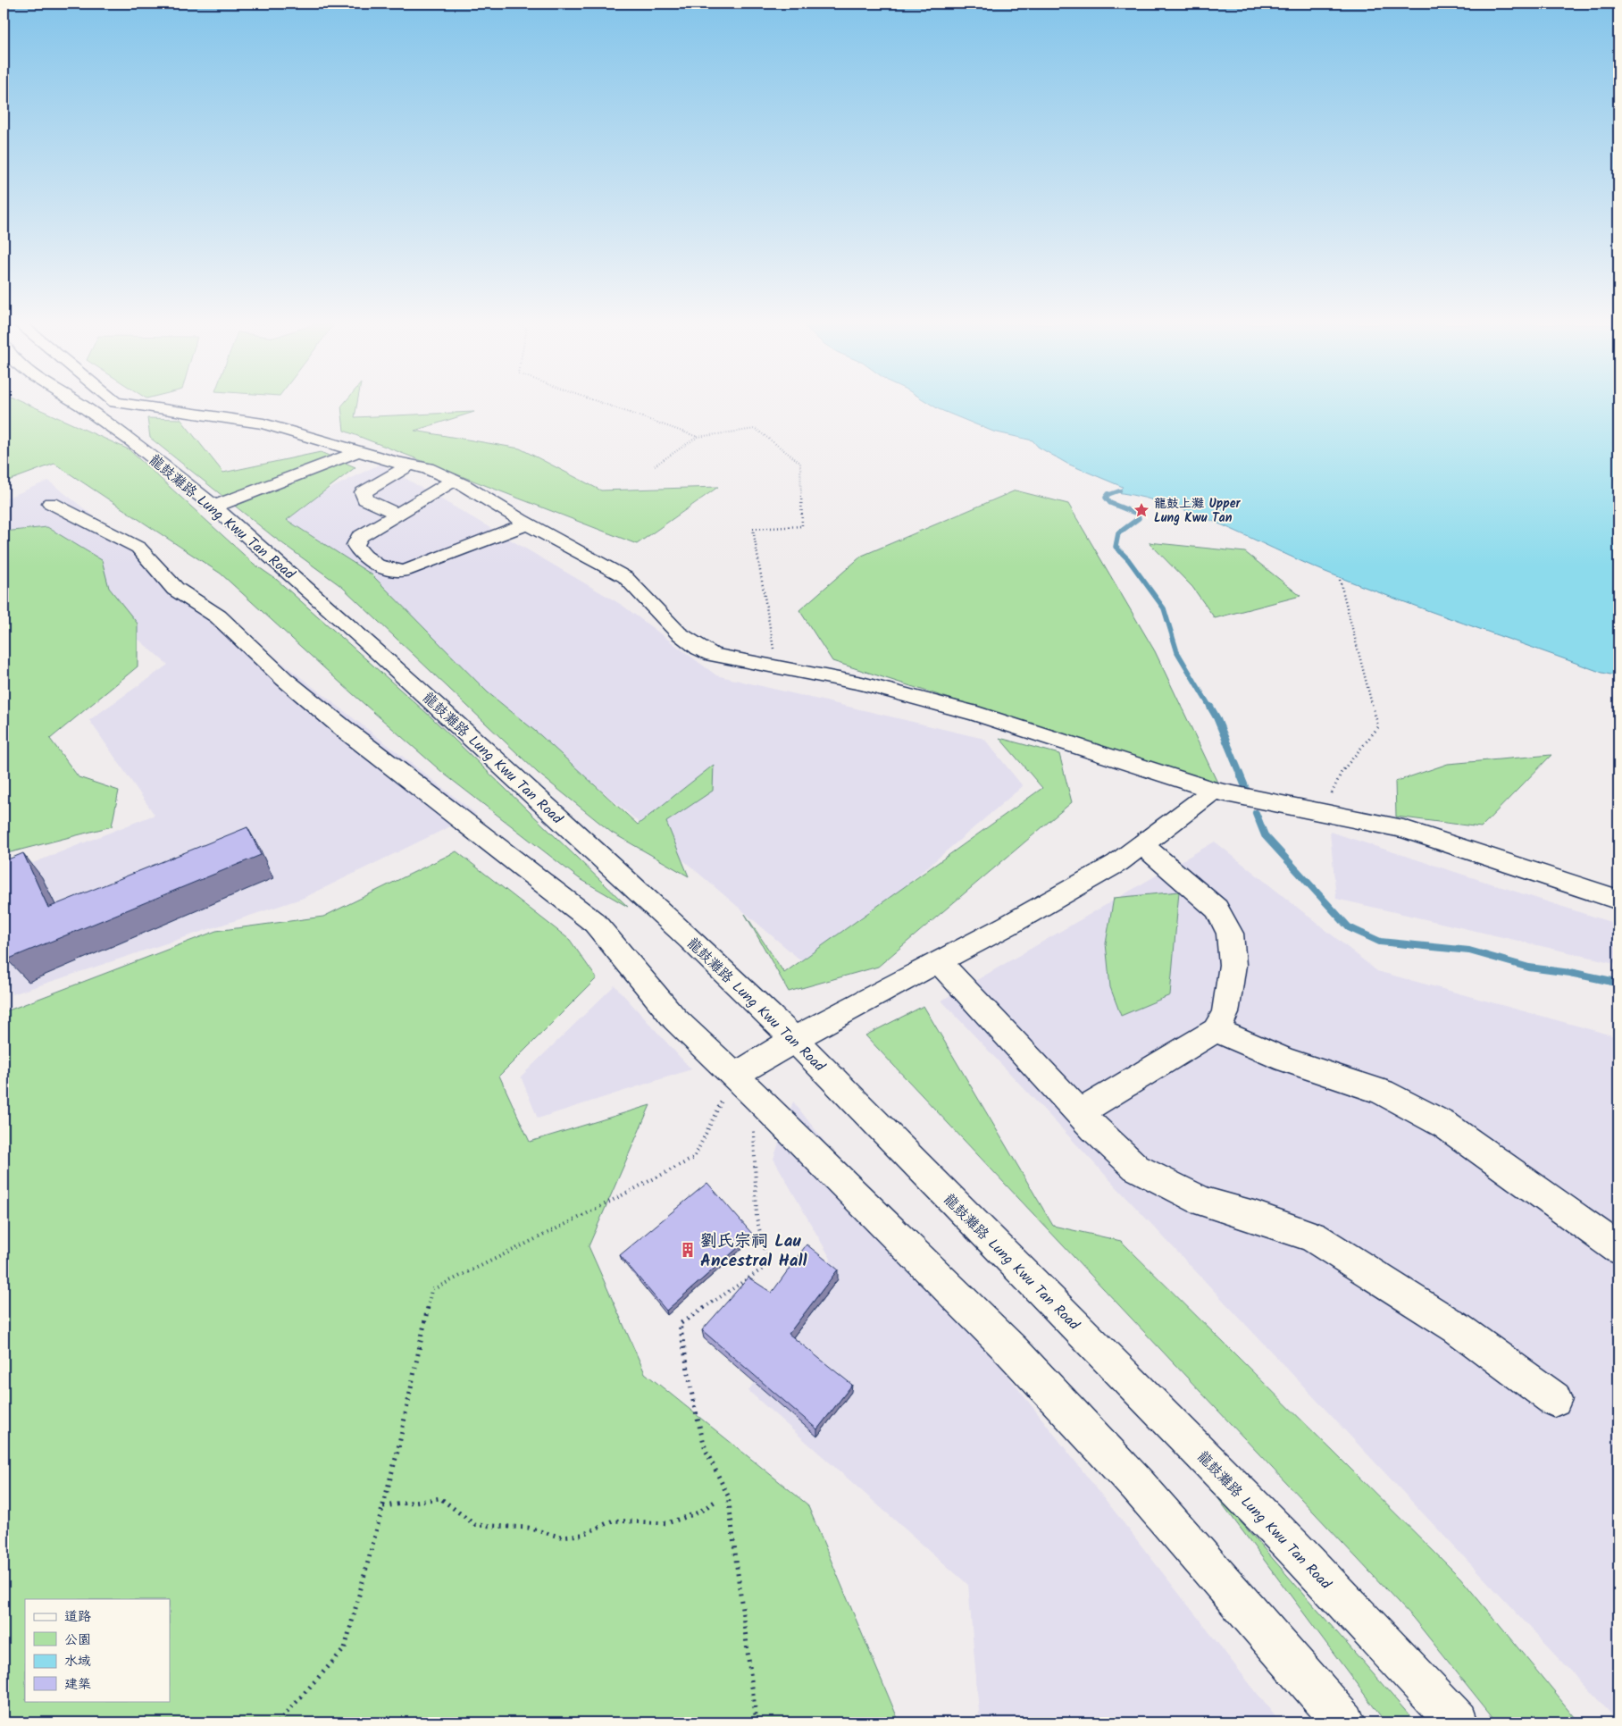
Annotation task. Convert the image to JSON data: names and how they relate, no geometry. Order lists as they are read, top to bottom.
{
  "streets": {
    "street": ["龍鼓灘路 Lung Kwu Tan Road"]
  },
  "places": {
    "place": ["龍鼓上灘 Upper Lung Kwu Tan"],
    "building": ["劉氏宗祠 Lau Ancestral Hall"]
  },
  "legend": [
    "道路",
    "公園",
    "水域",
    "建築"
  ]
}
